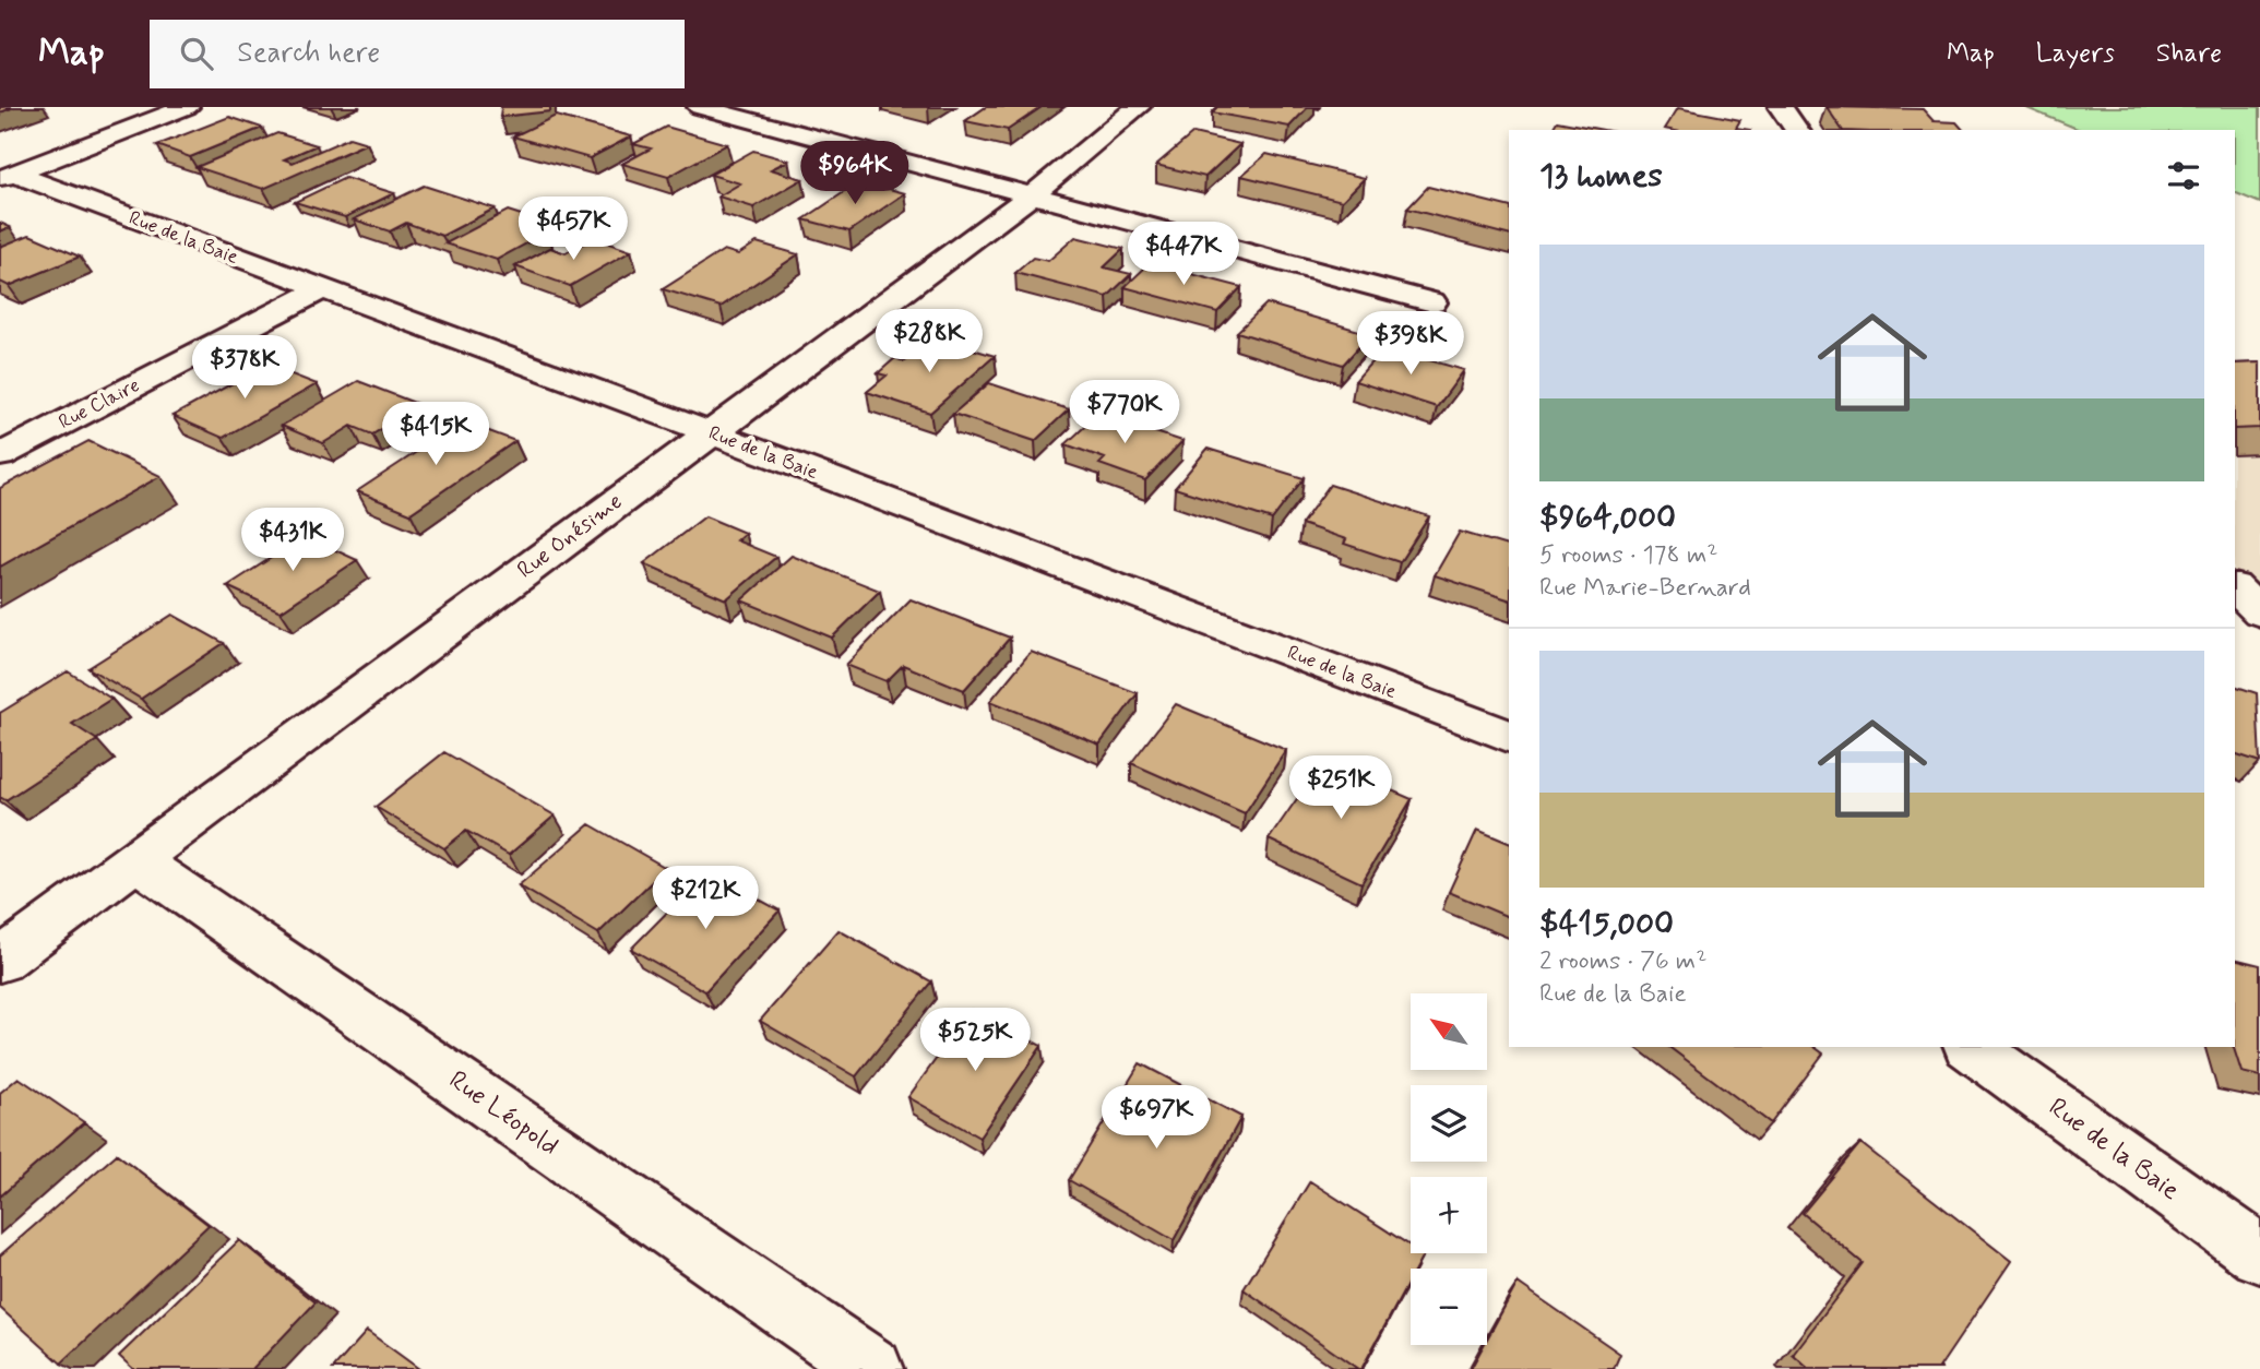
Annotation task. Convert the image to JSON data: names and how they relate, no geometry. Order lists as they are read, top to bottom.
{
  "streets": {
    "street": [
      "Rue de la Baie",
      "Rue Claire",
      "Rue Onésime",
      "Rue Léopold"
    ]
  },
  "crossings": [
    ["Rue de la Baie", "Rue Claire"],
    ["Rue de la Baie", "Rue Onésime"],
    ["Rue Onésime", "Rue Léopold"]
  ],
  "north": "top left",
  "page": {
    "header": "Map",
    "search": "Search here",
    "nav": ["Map", "Layers", "Share"],
    "heading": "13 homes",
    "price": [
      "$964K",
      "$457K",
      "$447K",
      "$288K",
      "$398K",
      "$378K",
      "$770K",
      "$415K",
      "$431K",
      "$251K",
      "$212K",
      "$525K",
      "$697K"
    ],
    "list": [
      {
        "name": "$964,000",
        "note": "5 rooms · 178 m² · Rue Marie-Bernard"
      },
      {
        "name": "$415,000",
        "note": "2 rooms · 76 m² · Rue de la Baie"
      }
    ],
    "map_buttons": ["+", "−"]
  }
}
